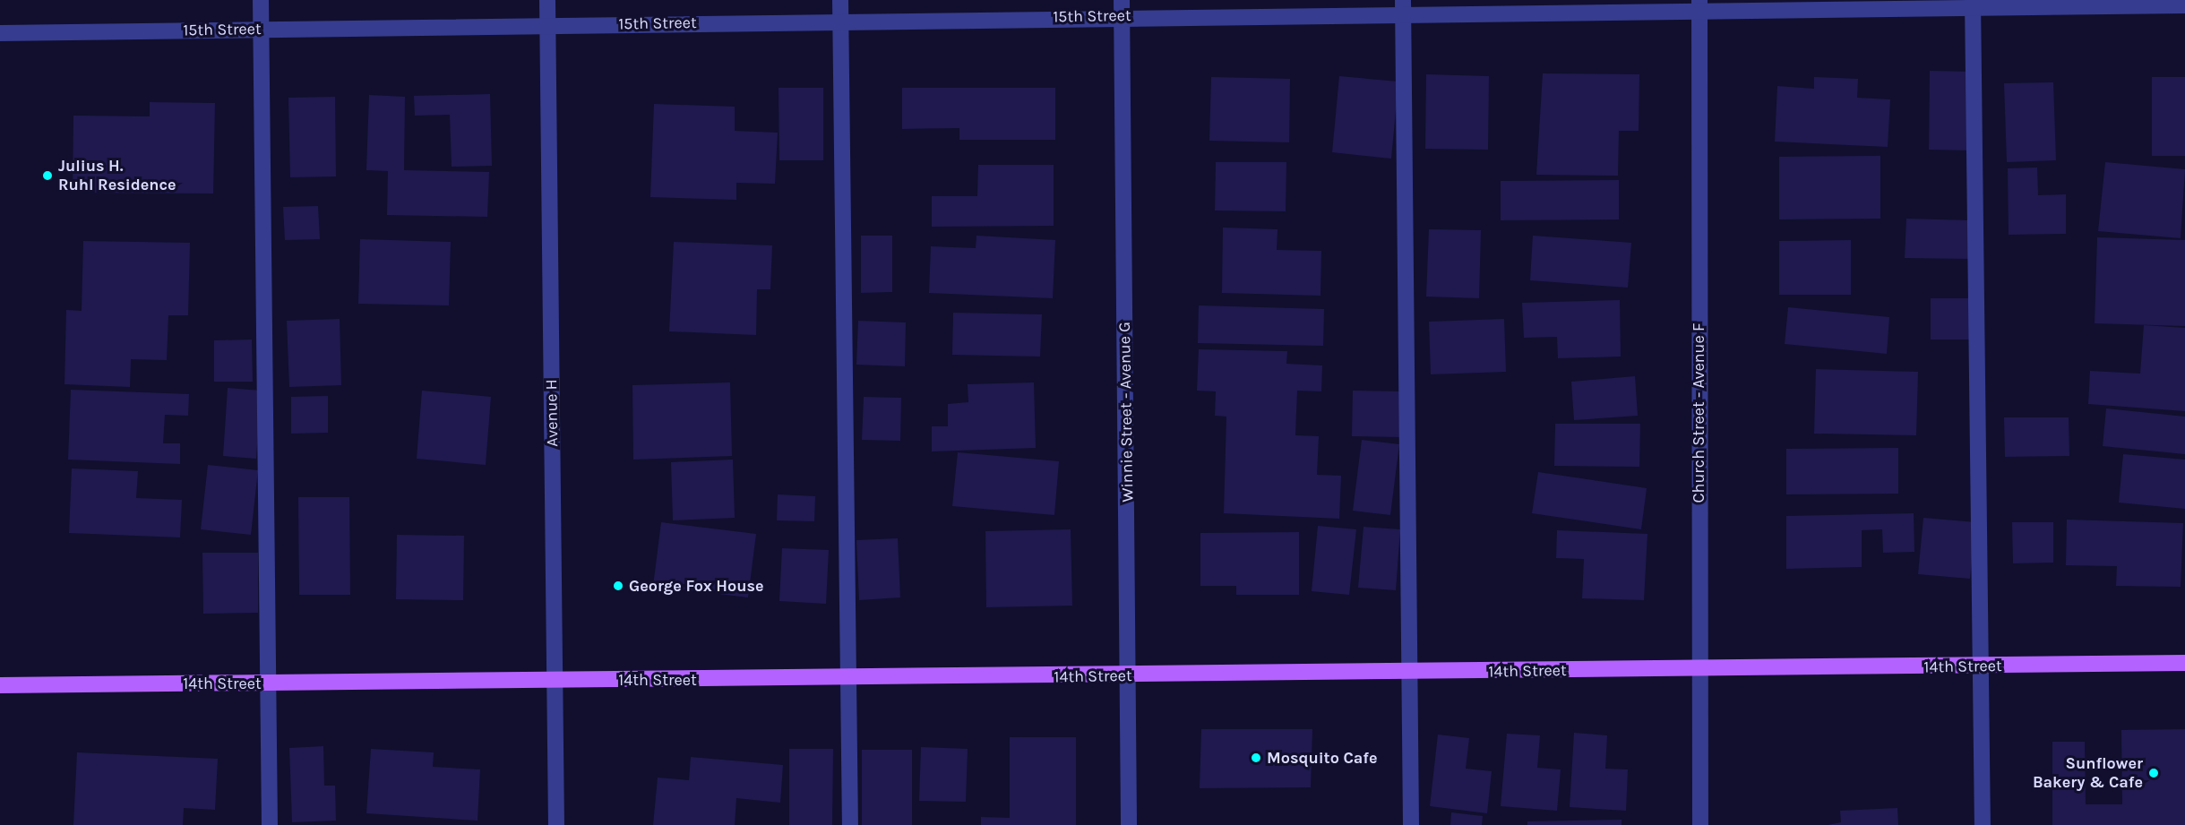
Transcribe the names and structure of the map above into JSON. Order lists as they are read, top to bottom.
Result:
{
  "streets": {
    "main road": ["14th Street"],
    "street": [
      "15th Street",
      "Winnie Street - Avenue G",
      "Avenue H",
      "Church Street - Avenue F"
    ]
  },
  "crossings": [
    ["15th Street", "Winnie Street - Avenue G"],
    ["15th Street", "Avenue H"],
    ["15th Street", "Church Street - Avenue F"],
    ["Winnie Street - Avenue G", "14th Street"],
    ["Avenue H", "14th Street"],
    ["Church Street - Avenue F", "14th Street"]
  ],
  "places": [
    "Julius H. Ruhl Residence",
    "George Fox House",
    "Mosquito Cafe",
    "Sunflower Bakery & Cafe"
  ]
}
